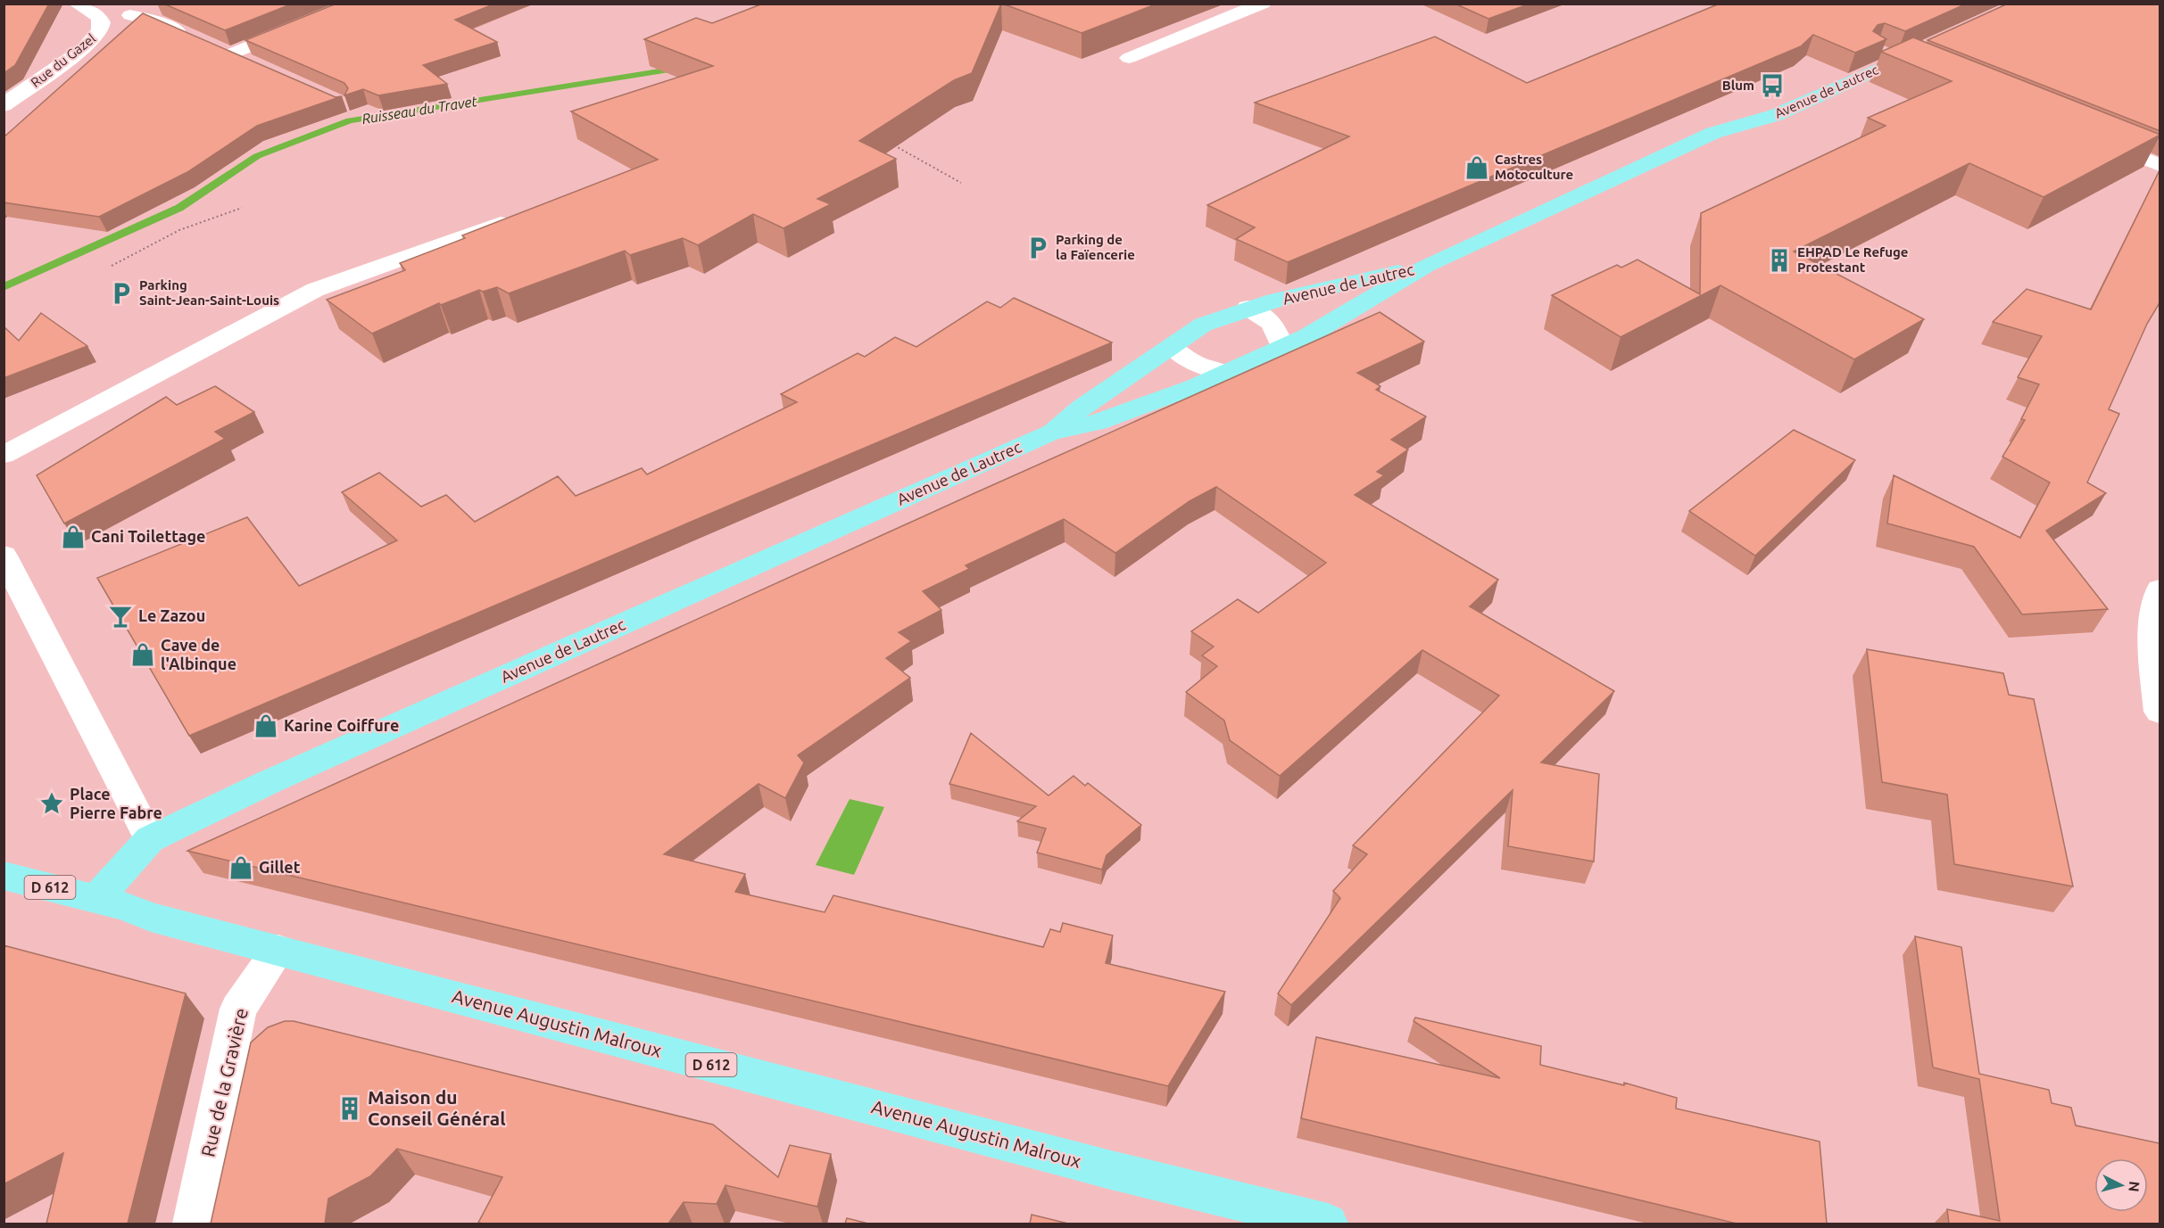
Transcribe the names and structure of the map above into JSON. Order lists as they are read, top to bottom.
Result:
{
  "streets": {
    "main road": ["Avenue de Lautrec", "D 612", "Avenue Augustin Malroux"],
    "street": ["Rue du Gazel", "Rue de la Gravière"]
  },
  "crossings": [
    ["Avenue de Lautrec", "Avenue Augustin Malroux"],
    ["Avenue Augustin Malroux", "Rue de la Gravière"]
  ],
  "water": ["Ruisseau du Travet"],
  "places": {
    "bus stop": ["Blum"],
    "shop": [
      "Castres Motoculture",
      "Cani Toilettage",
      "Cave de l'Albinque",
      "Karine Coiffure",
      "Gillet"
    ],
    "parking": ["Parking de la Faïencerie", "Parking Saint-Jean-Saint-Louis"],
    "building": ["EHPAD Le Refuge Protestant", "Maison du Conseil Général"],
    "bar": ["Le Zazou"],
    "place": ["Place Pierre Fabre"]
  },
  "north": "right"
}
